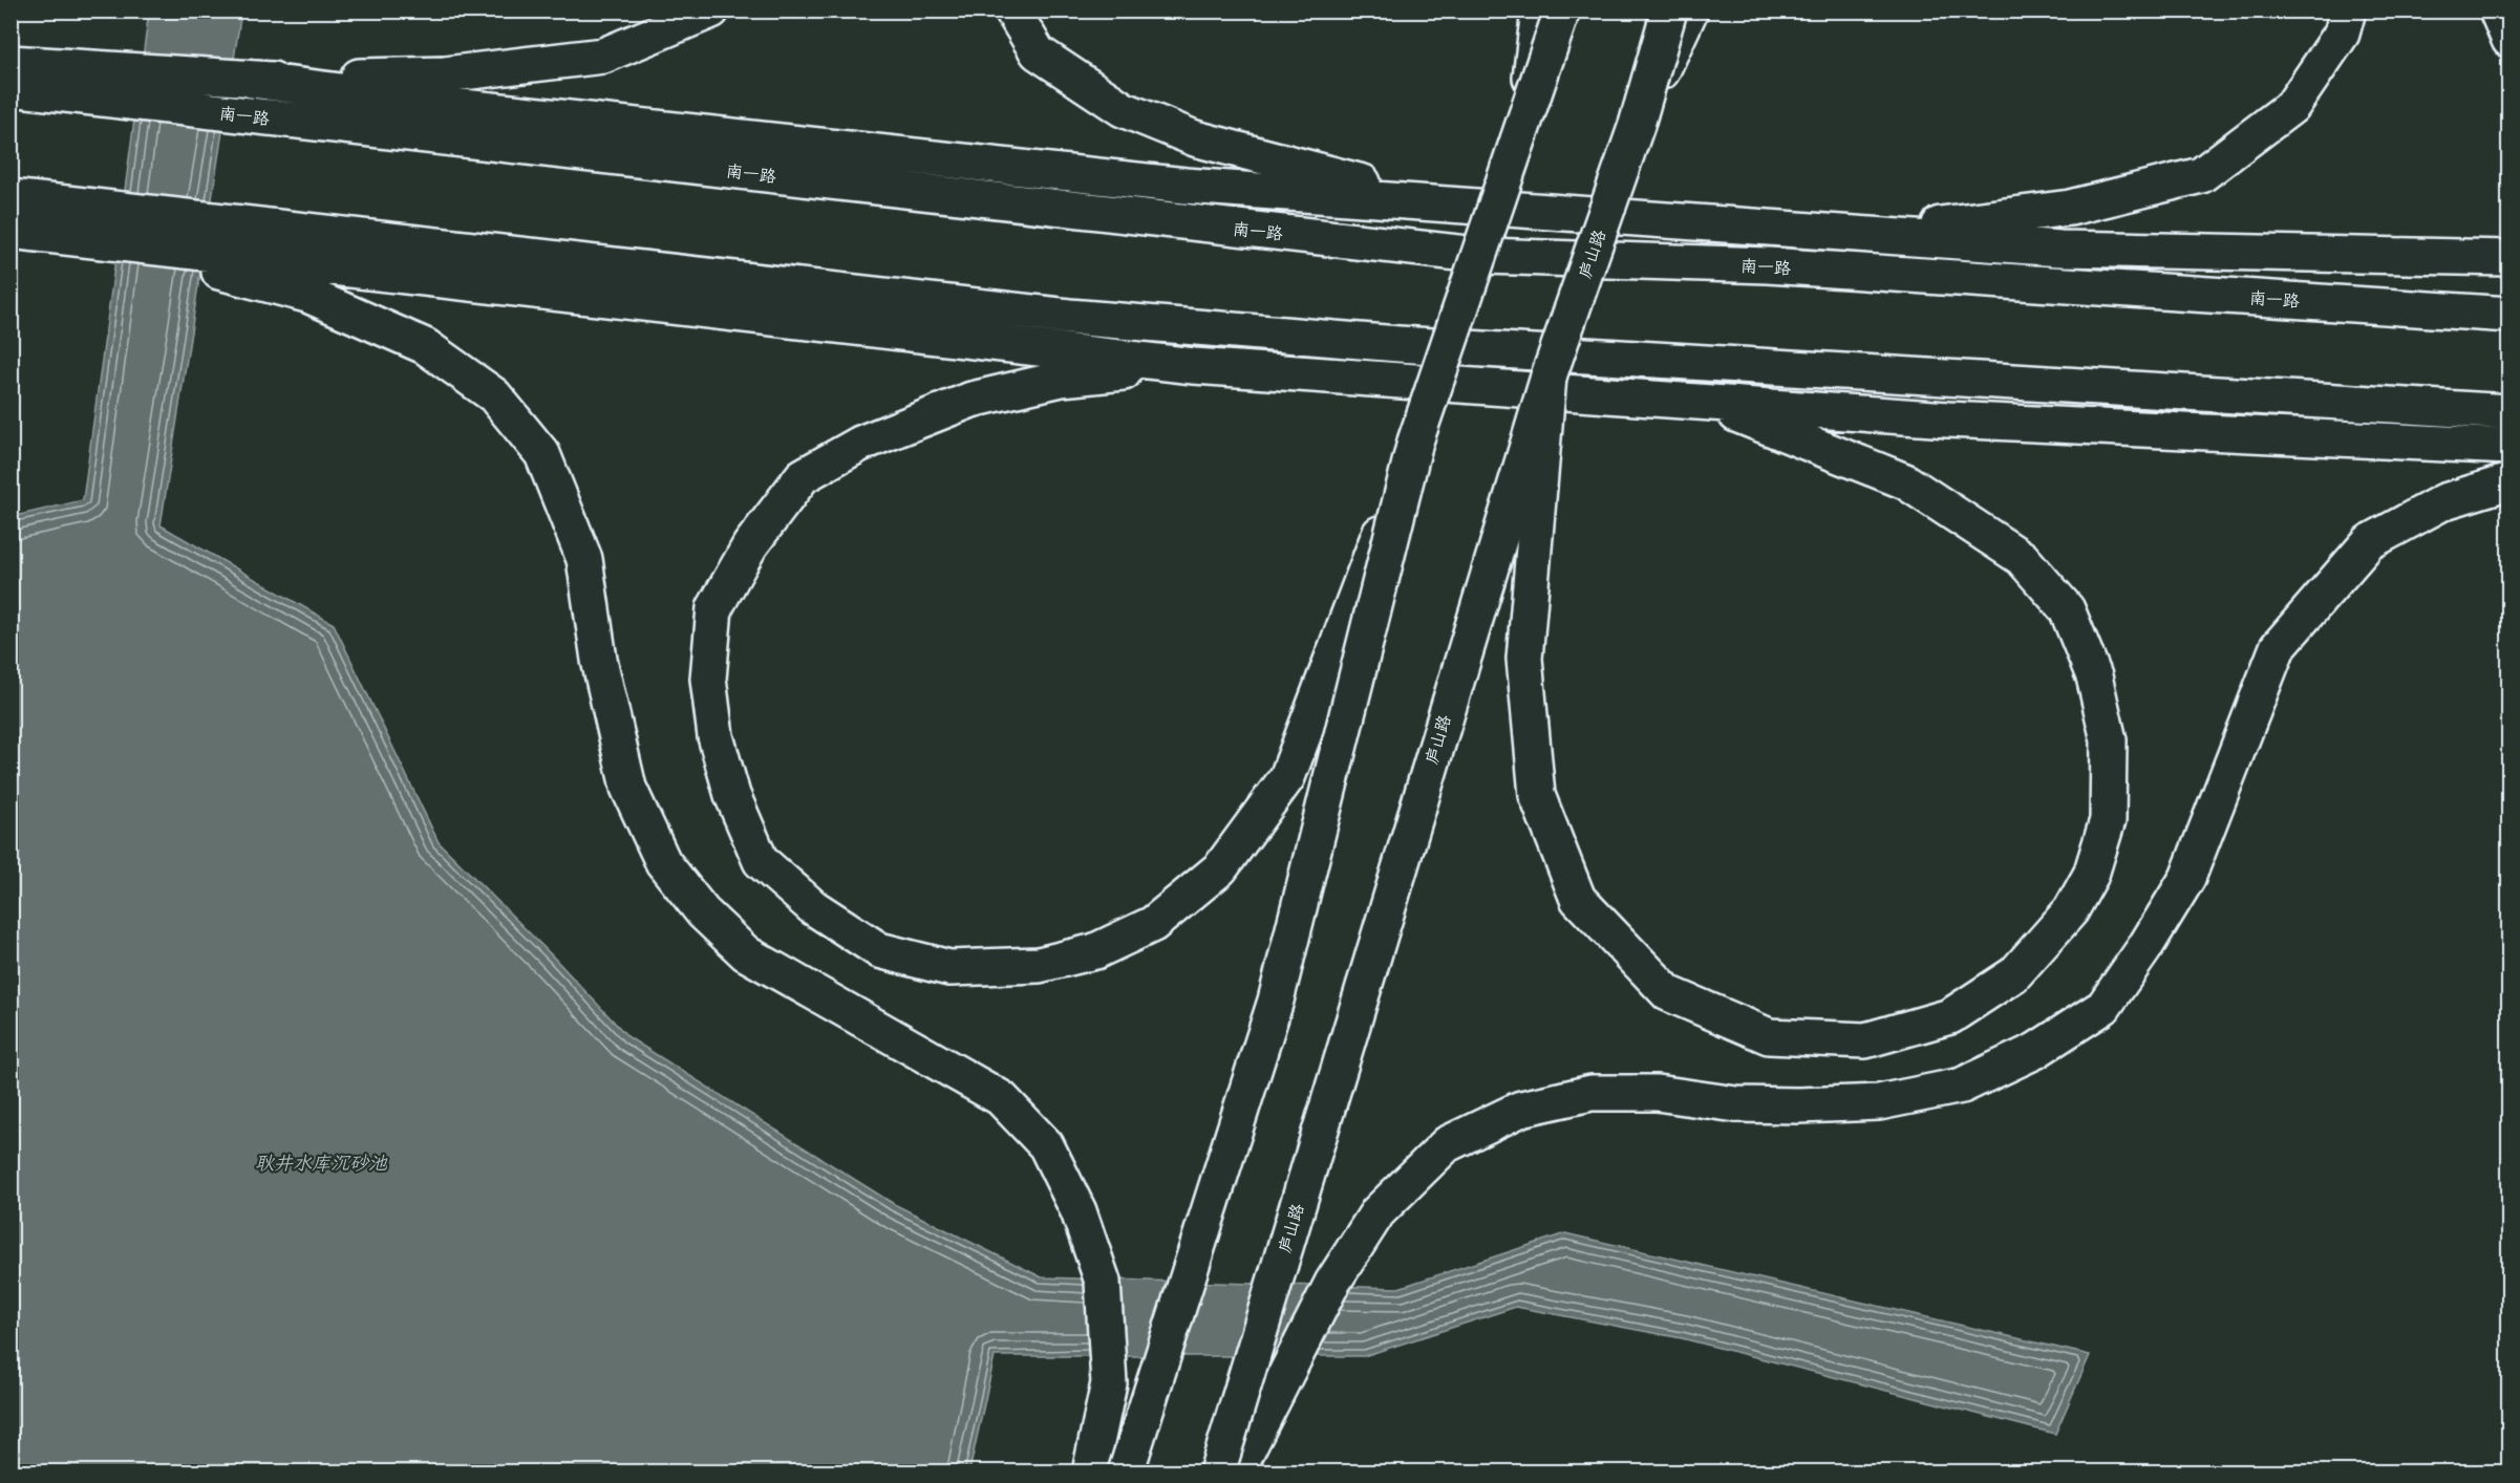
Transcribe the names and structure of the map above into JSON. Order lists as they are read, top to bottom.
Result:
{
  "streets": {
    "main road": ["南一路", "庐山路"]
  },
  "water": ["耿井水库沉砂池"]
}
